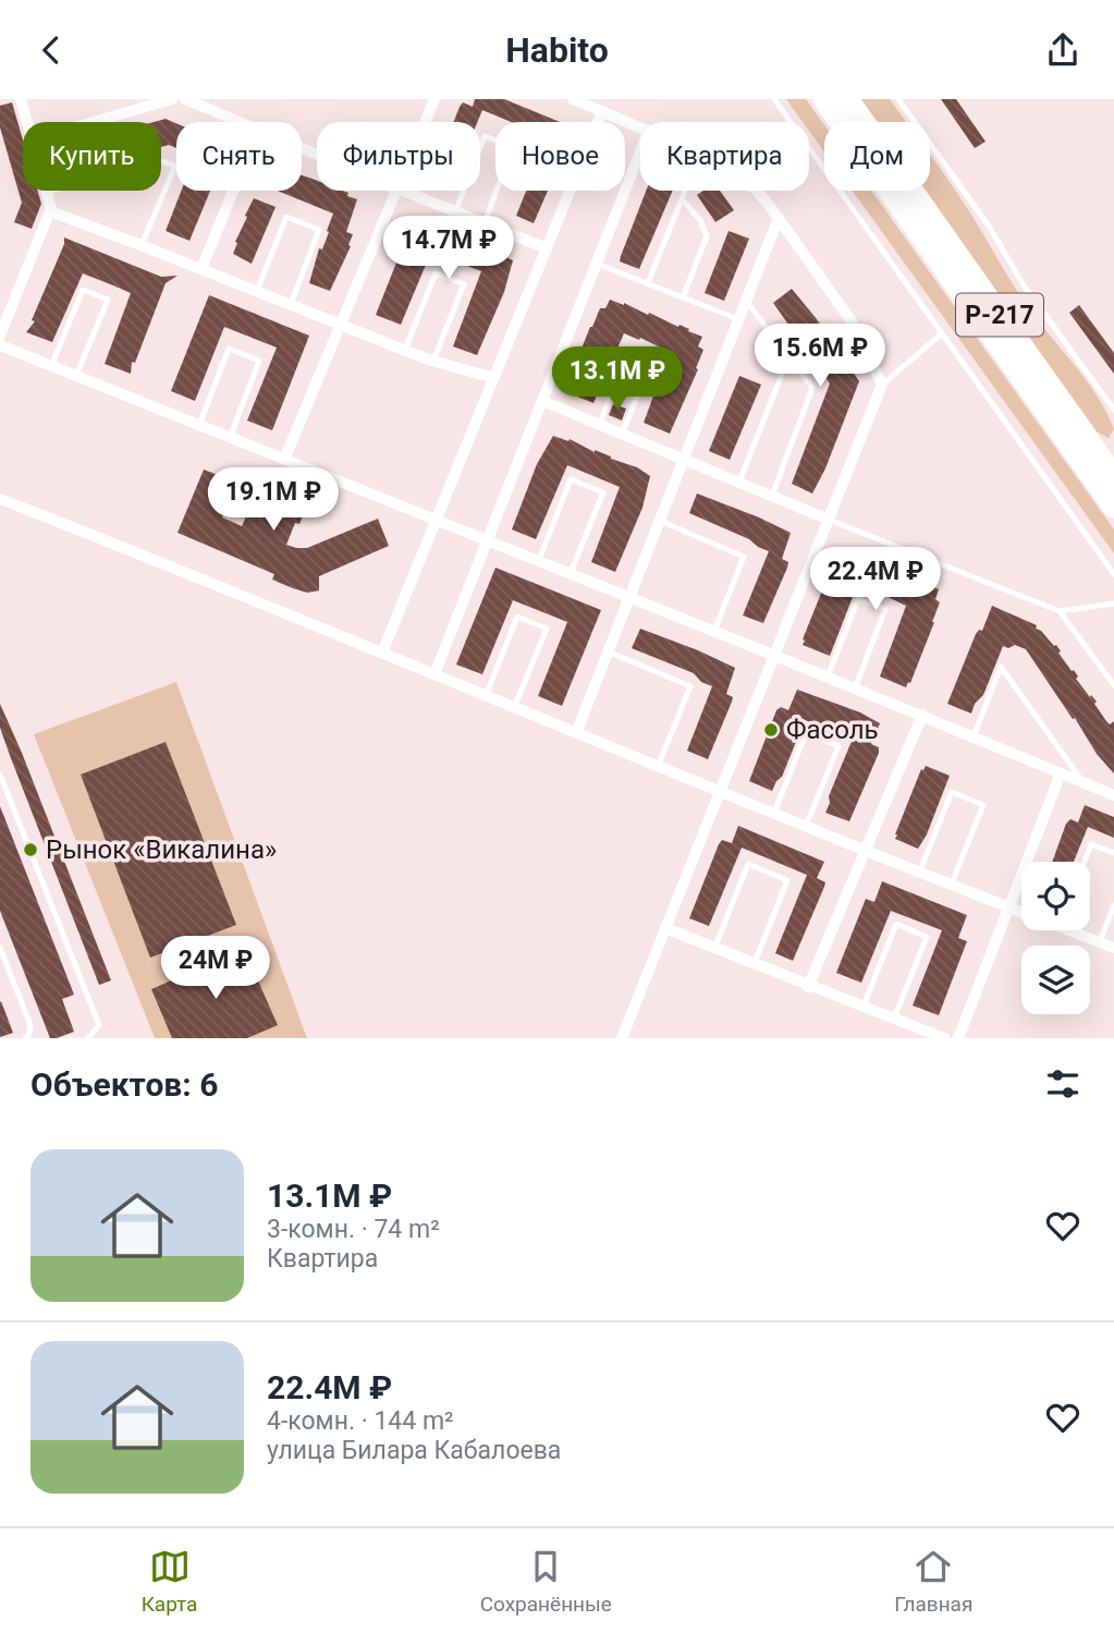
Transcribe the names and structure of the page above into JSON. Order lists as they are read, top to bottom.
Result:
{
  "streets": {
    "highway": ["Р-217"]
  },
  "places": ["Фасоль", "Рынок «Викалина»"],
  "page": {
    "header": "Habito",
    "chip": [
      "Купить",
      "Снять",
      "Фильтры",
      "Новое",
      "Квартира",
      "Дом"
    ],
    "price": [
      "14.7M ₽",
      "15.6M ₽",
      "13.1M ₽",
      "19.1M ₽",
      "22.4M ₽",
      "24M ₽"
    ],
    "heading": "Объектов: 6",
    "list": [
      {
        "name": "13.1M ₽",
        "note": "3-комн. · 74 m² · Квартира"
      },
      {
        "name": "22.4M ₽",
        "note": "4-комн. · 144 m² · улица Билара Кабалоева"
      }
    ],
    "tabs": ["Карта", "Сохранённые", "Главная"]
  }
}
